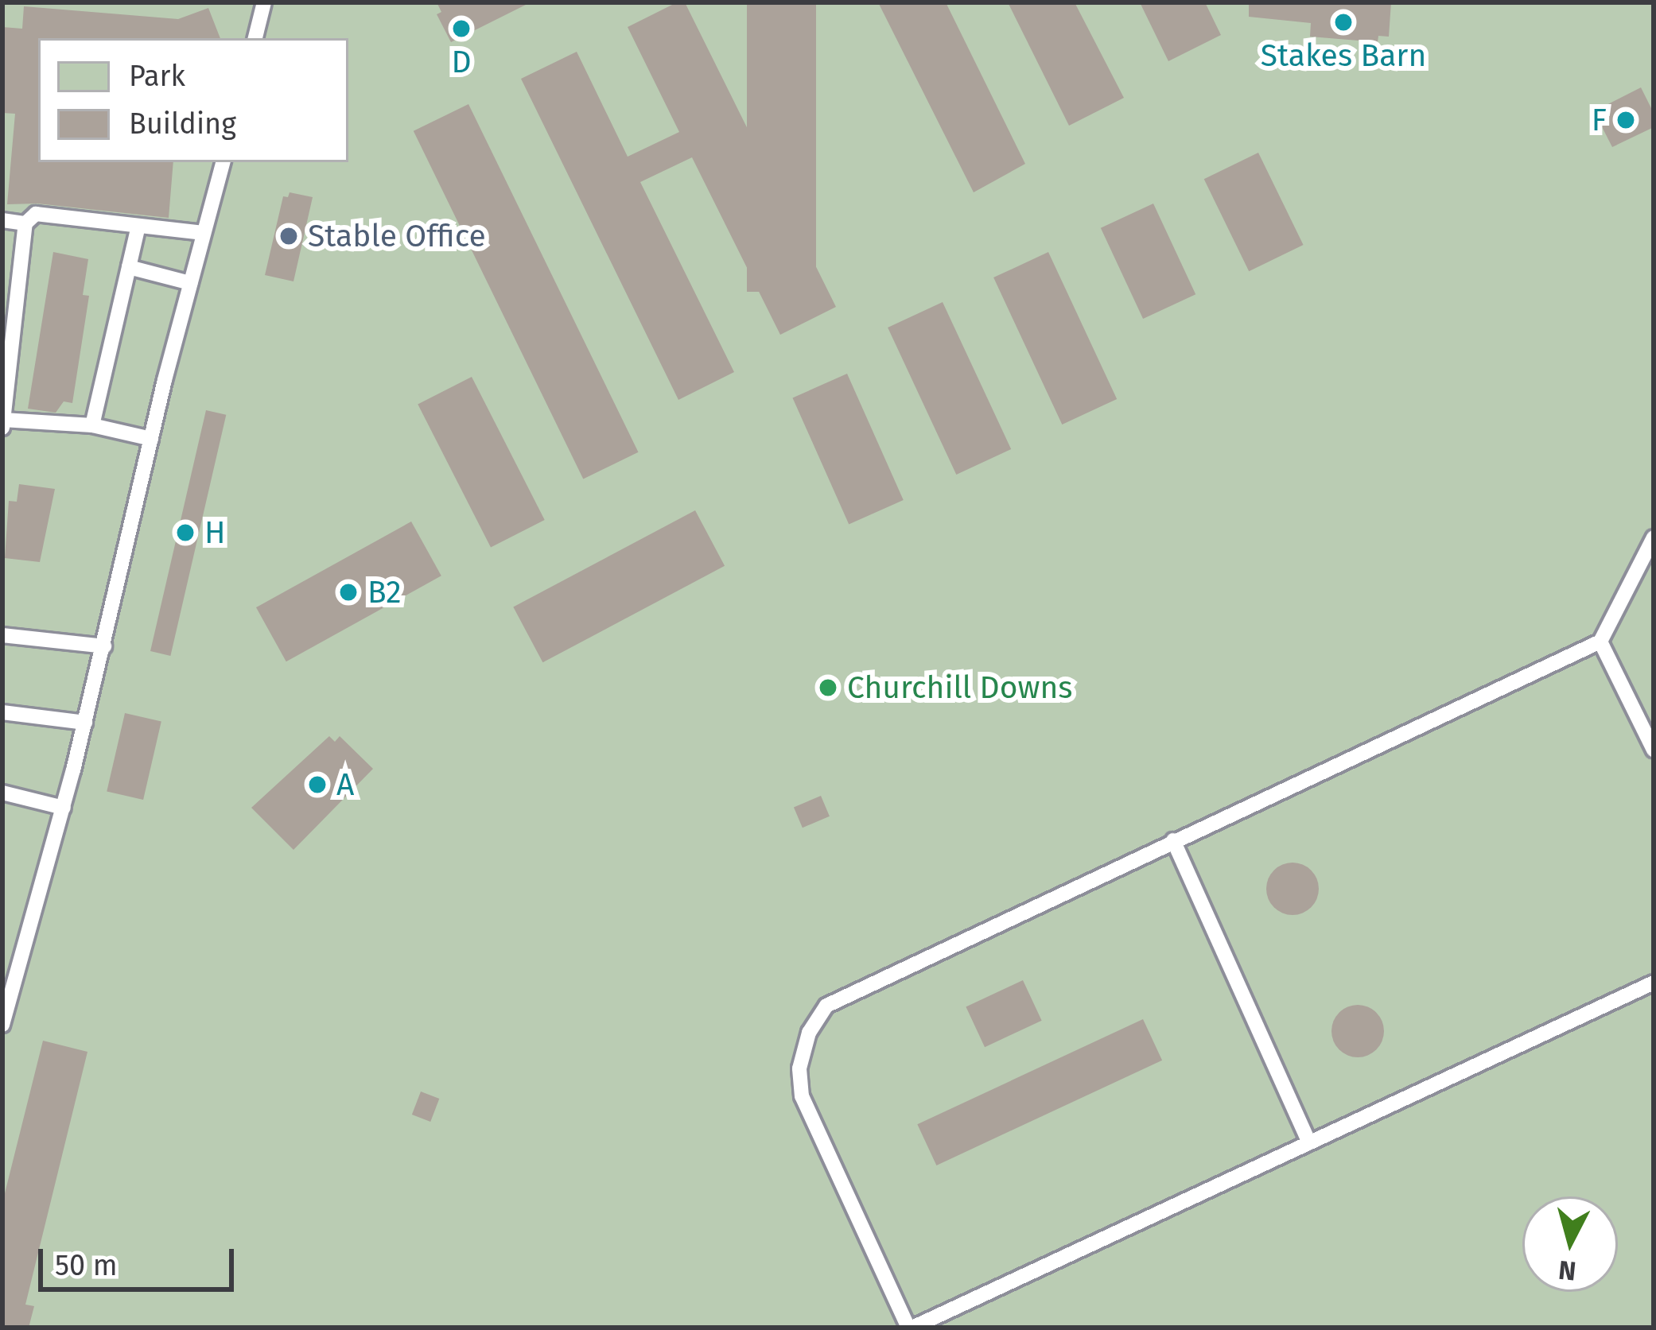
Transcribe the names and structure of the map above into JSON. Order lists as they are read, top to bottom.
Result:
{
  "places": [
    "Stakes Barn",
    "D",
    "F",
    "Stable Office",
    "H",
    "B2",
    "Churchill Downs",
    "A"
  ],
  "legend": ["Park", "Building"],
  "scale_bar": "50 m",
  "north": "bottom"
}
